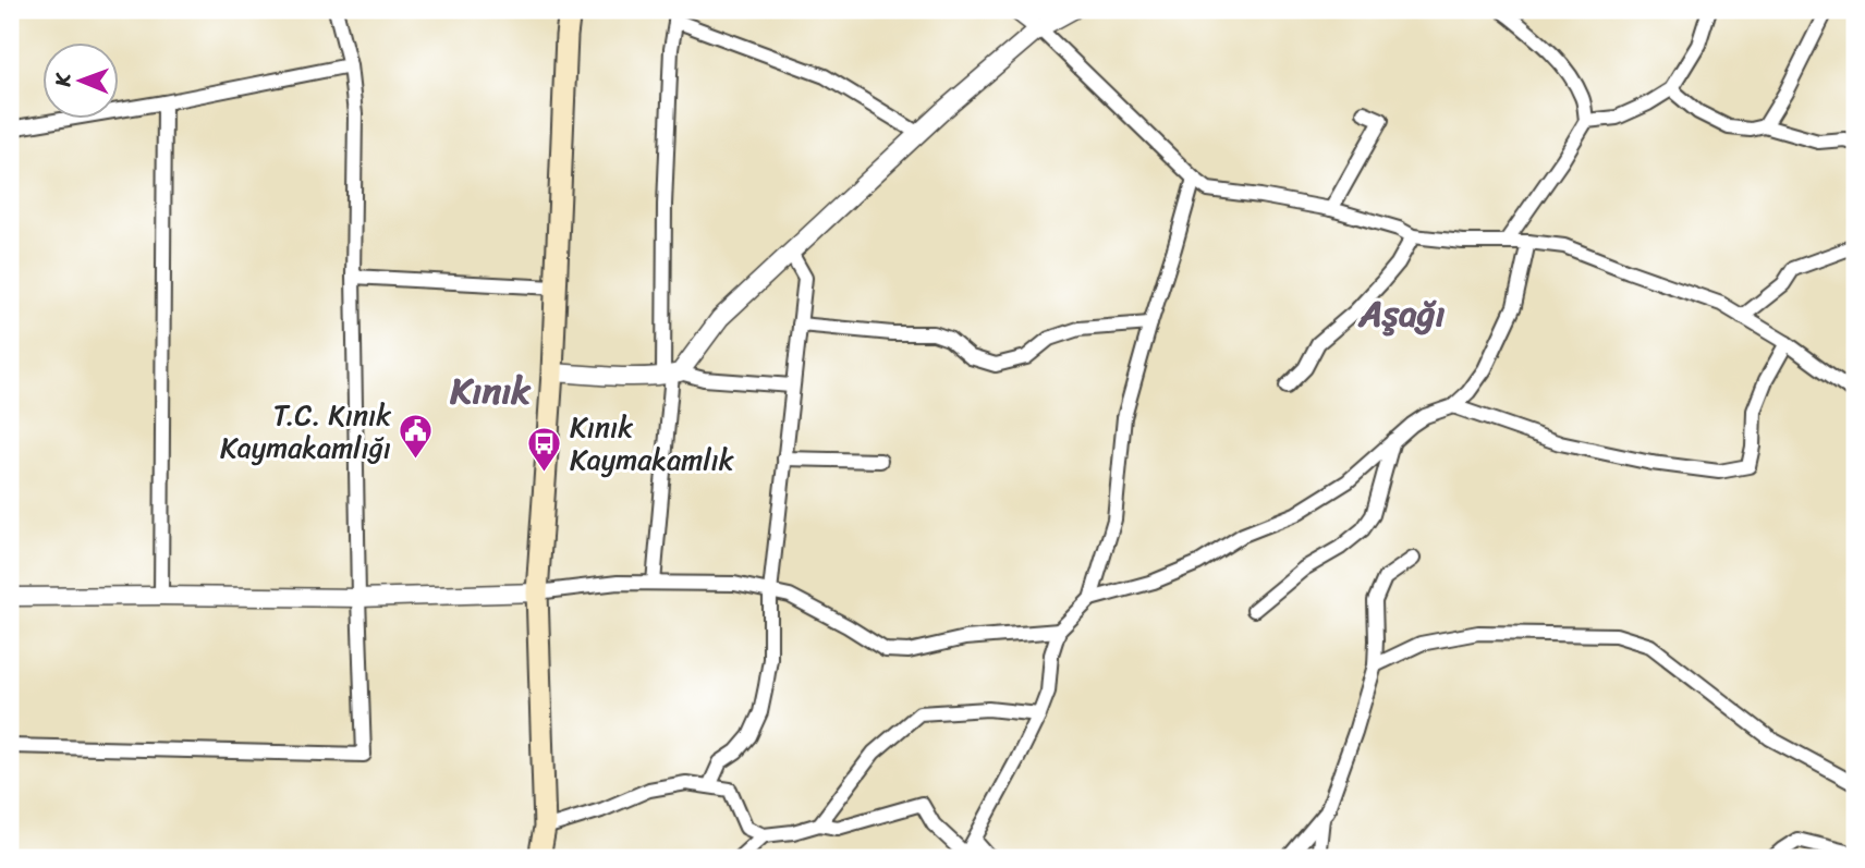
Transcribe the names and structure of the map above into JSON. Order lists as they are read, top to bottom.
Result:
{
  "districts": ["Aşağı", "Kınık"],
  "places": {
    "public building": ["T.C. Kınık Kaymakamlığı"],
    "bus stop": ["Kınık Kaymakamlık"]
  },
  "north": "left"
}
